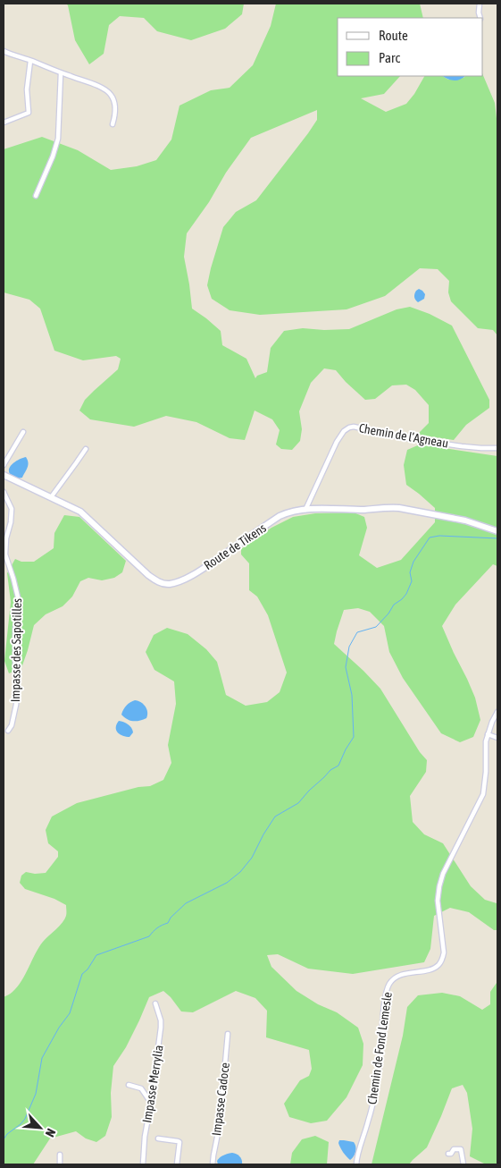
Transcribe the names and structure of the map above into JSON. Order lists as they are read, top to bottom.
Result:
{
  "streets": {
    "street": [
      "Chemin de l’Agneau",
      "Route de Tikens",
      "Impasse des Sapotilles",
      "Chemin de Fond Lemesle",
      "Impasse Merrylia",
      "Impasse Cadoce"
    ]
  },
  "crossings": [
    ["Chemin de l’Agneau", "Route de Tikens"]
  ],
  "legend": ["Route", "Parc"],
  "north": "bottom right"
}
